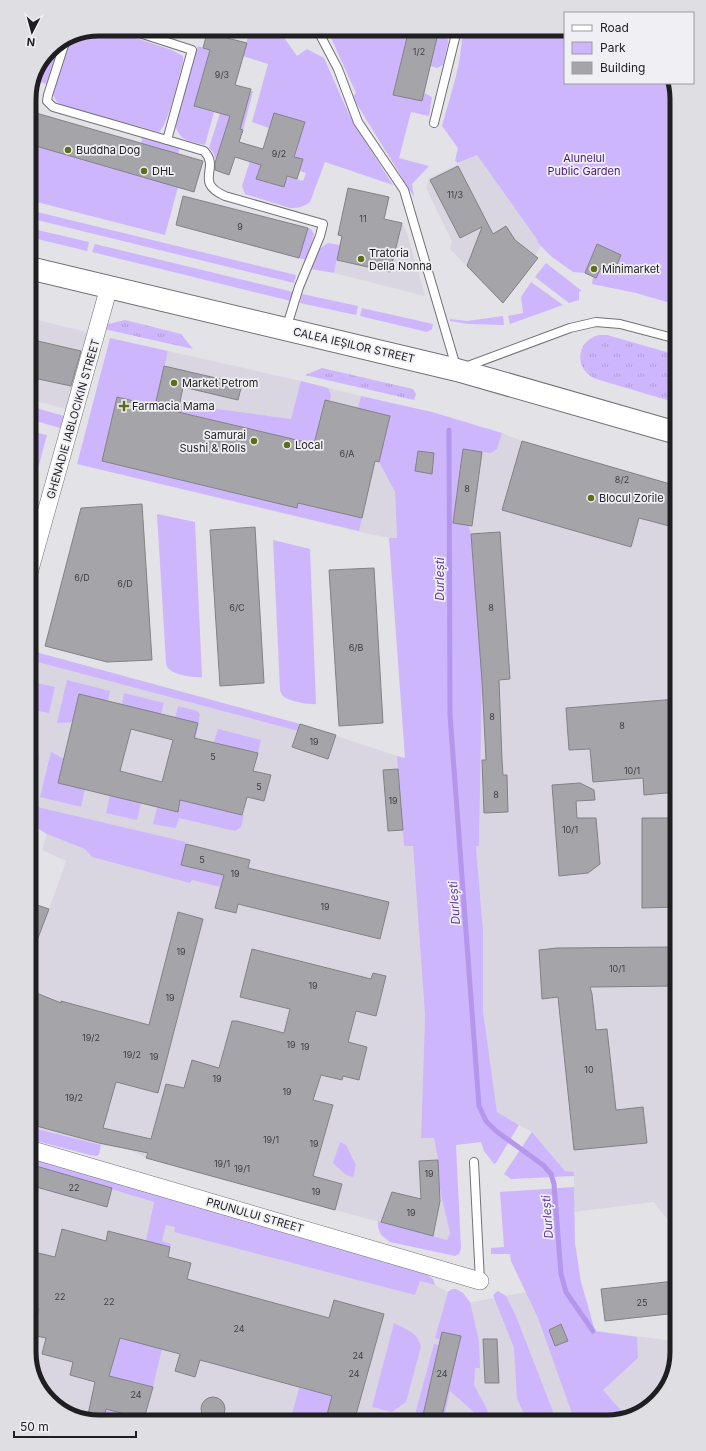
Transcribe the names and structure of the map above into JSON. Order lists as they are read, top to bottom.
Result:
{
  "streets": {
    "main road": ["CALEA IEȘILOR STREET"],
    "street": ["GHENADIE IABLOCIKIN STREET", "PRUNULUI STREET"]
  },
  "crossings": [
    ["CALEA IEȘILOR STREET", "GHENADIE IABLOCIKIN STREET"]
  ],
  "water": ["Durlești"],
  "parks": ["Alunelul Public Garden"],
  "places": {
    "other": [
      "Buddha Dog",
      "DHL",
      "Tratoria Della Nonna",
      "Minimarket",
      "Market Petrom",
      "Samurai Sushi & Rolls",
      "Local",
      "Blocul Zorile"
    ],
    "health": ["Farmacia Mama"]
  },
  "house_numbers": [
    "1/2",
    "9/3",
    "9/2",
    "11/3",
    "11",
    "9",
    "6/A",
    "8/2",
    "8",
    "6/D",
    "6/D",
    "6/C",
    "8",
    "6/B",
    "8",
    "8",
    "19",
    "5",
    "10/1",
    "5",
    "8",
    "19",
    "10/1",
    "5",
    "19",
    "19",
    "19",
    "10/1",
    "19",
    "19",
    "19/2",
    "19",
    "19",
    "19/2",
    "19",
    "10",
    "19",
    "19",
    "19/2",
    "19/1",
    "19",
    "19/1",
    "19/1",
    "19",
    "22",
    "19",
    "19",
    "22",
    "22",
    "25",
    "24",
    "24",
    "24",
    "24",
    "24"
  ],
  "legend": ["Road", "Park", "Building"],
  "scale_bar": "50 m",
  "north": "bottom"
}
